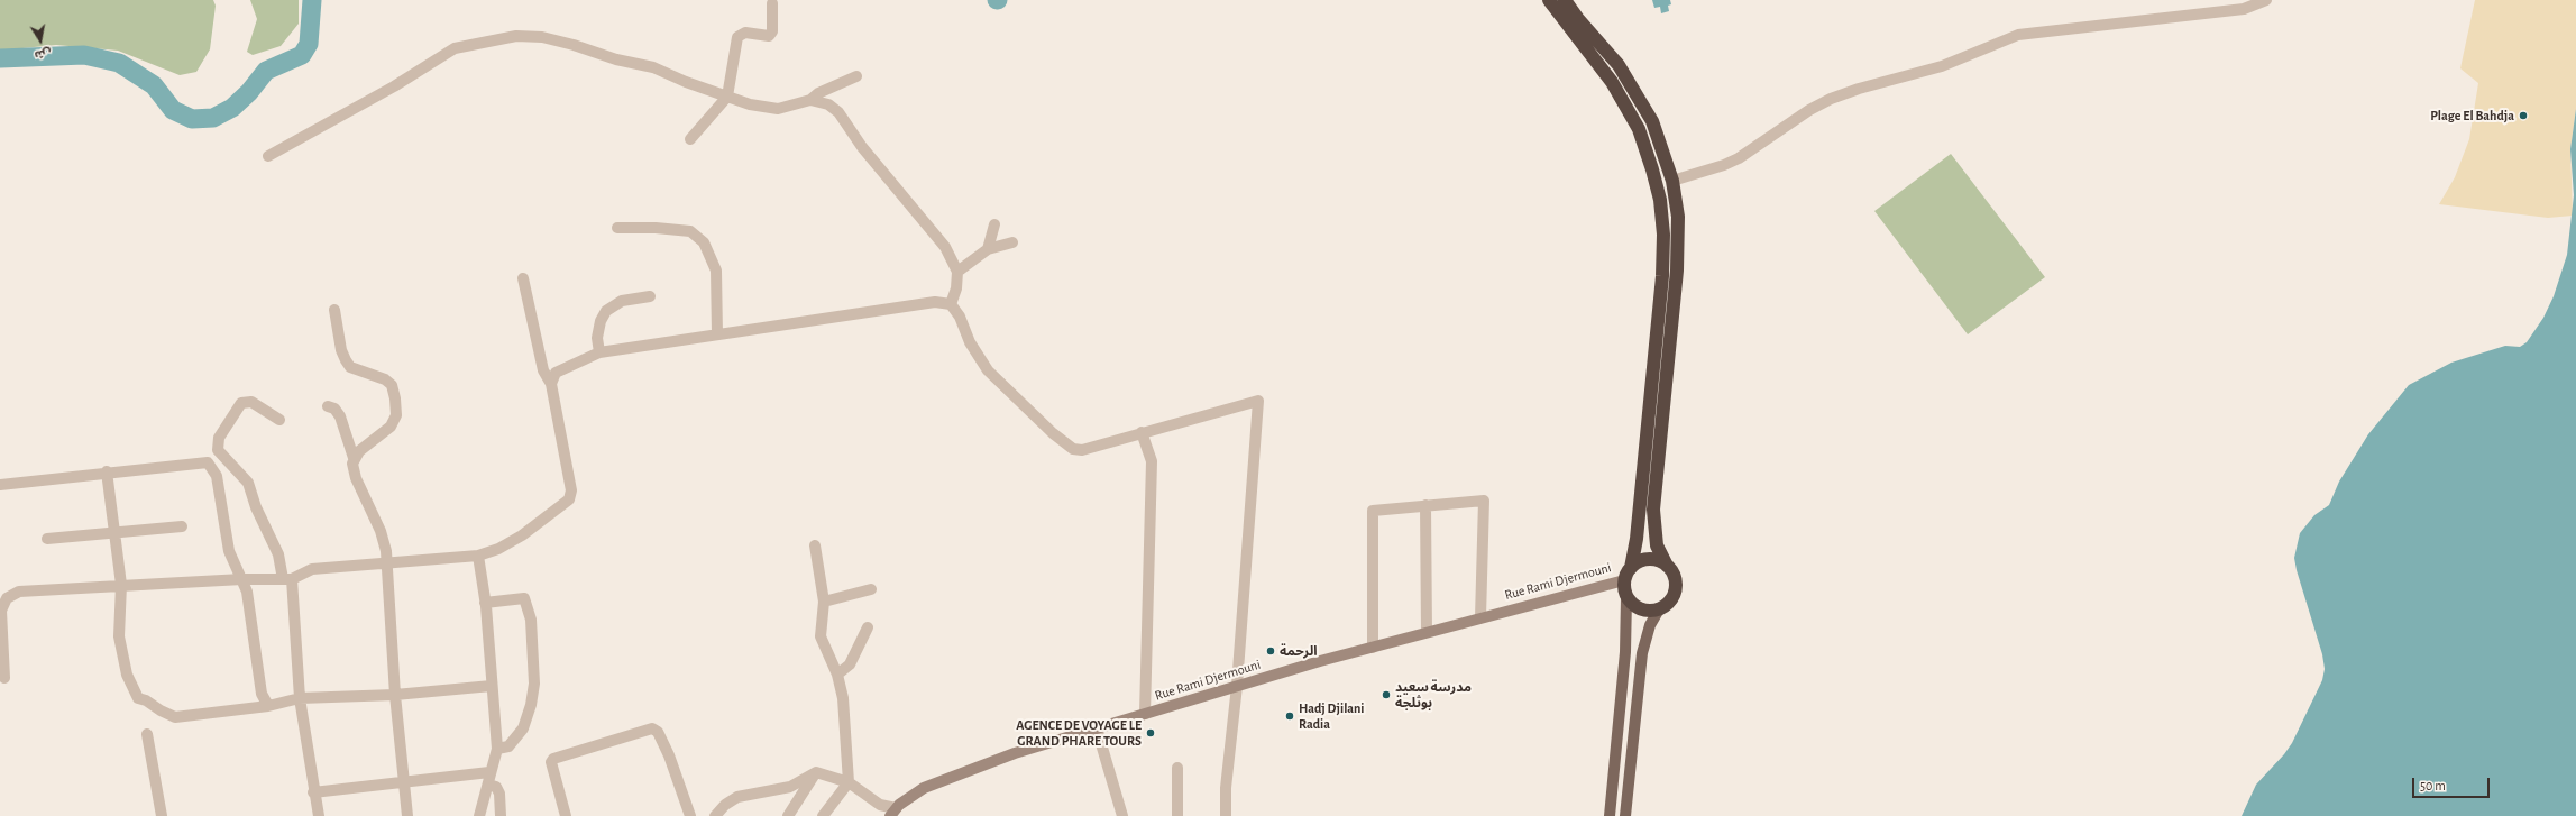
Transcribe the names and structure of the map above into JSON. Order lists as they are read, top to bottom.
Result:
{
  "streets": {
    "main road": ["Rue Rami Djermouni"]
  },
  "places": [
    "Plage El Bahdja",
    "الرحمة",
    "مدرسة سعيد بوثلجة",
    "Hadj Djilani Radia",
    "AGENCE DE VOYAGE LE GRAND PHARE TOURS"
  ],
  "scale_bar": "50 m",
  "north": "bottom"
}
